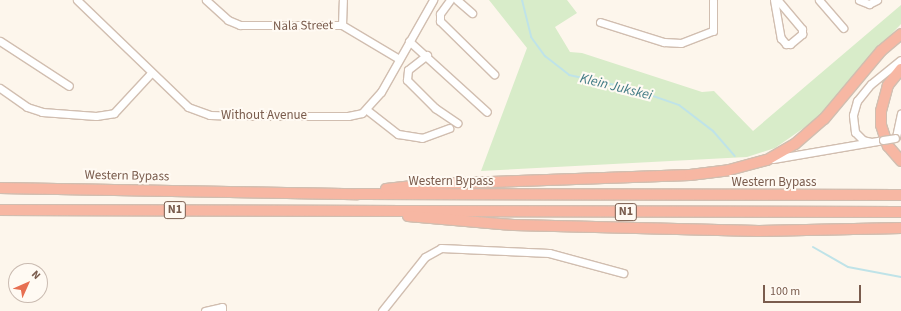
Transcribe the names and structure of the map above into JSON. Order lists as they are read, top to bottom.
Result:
{
  "streets": {
    "highway": ["Western Bypass", "N1"],
    "street": ["Nala Street", "Without Avenue"]
  },
  "water": ["Klein Jukskei"],
  "scale_bar": "100 m",
  "north": "top right"
}
